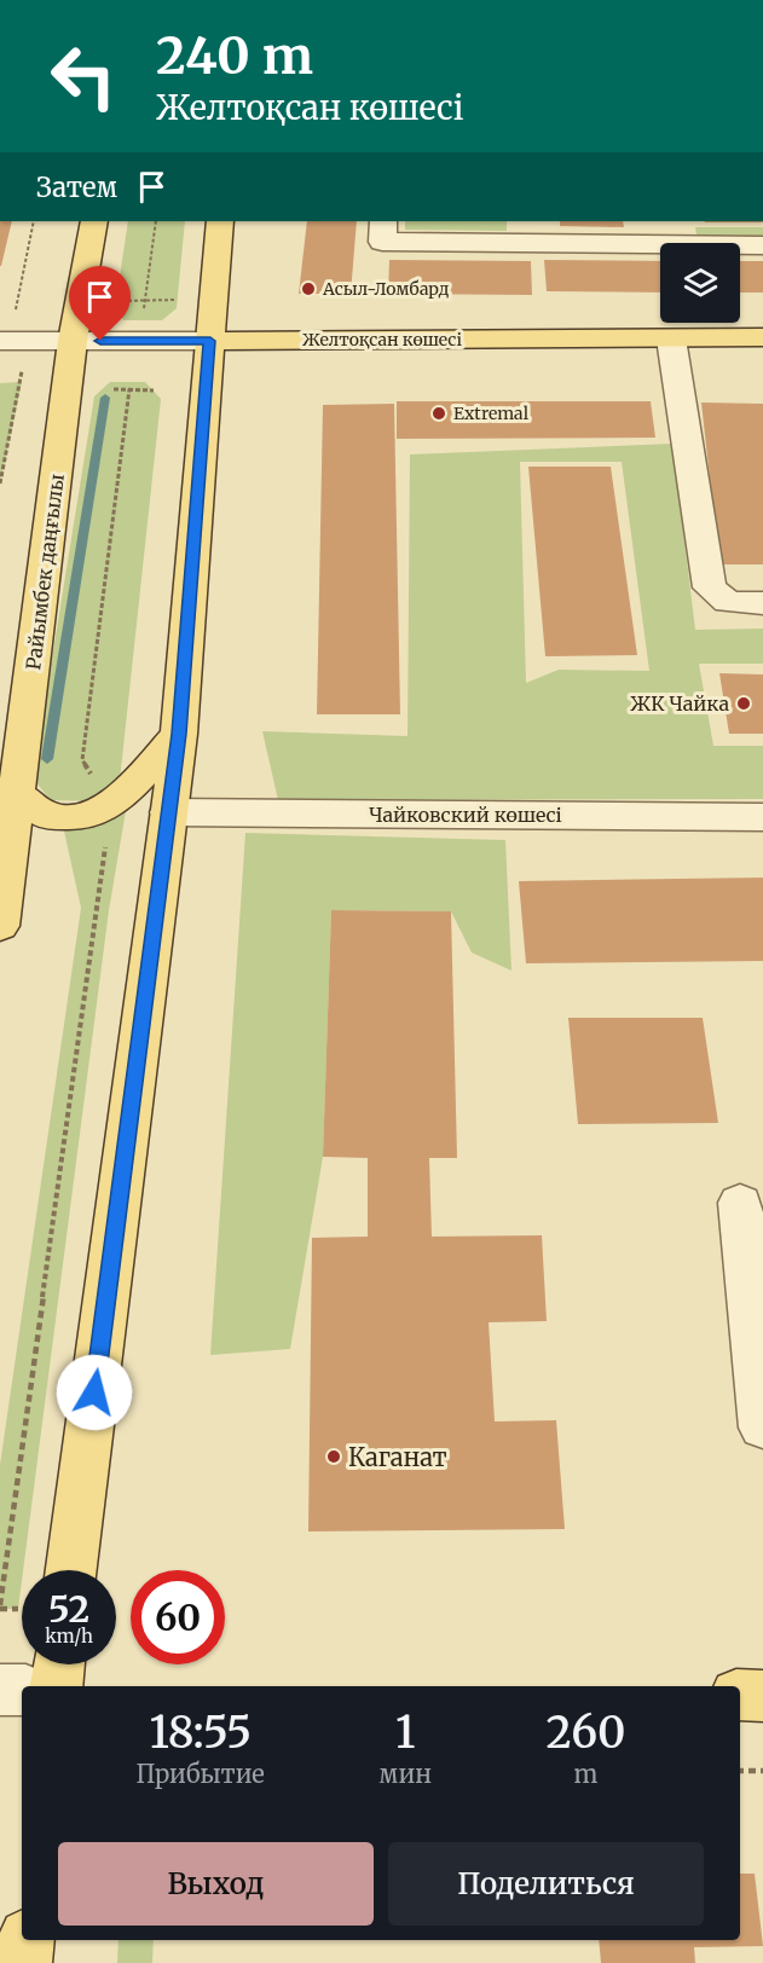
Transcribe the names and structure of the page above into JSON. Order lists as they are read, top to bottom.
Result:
{
  "streets": {
    "main road": ["Желтоқсан көшесі", "Райымбек даңғылы"],
    "street": ["Чайковский көшесі"]
  },
  "crossings": [
    ["Желтоқсан көшесі", "Райымбек даңғылы"]
  ],
  "places": [
    "Асыл-Ломбард",
    "Extremal",
    "ЖК Чайка",
    "Каганат"
  ],
  "page": {
    "turn": ["240 m", "Желтоқсан көшесі"],
    "then": "Затем",
    "speed": "52 km/h",
    "limit": "60",
    "eta": [
      "18:55",
      "Прибытие",
      "1",
      "мин",
      "260",
      "m"
    ],
    "buttons": ["Выход", "Поделиться"]
  }
}
